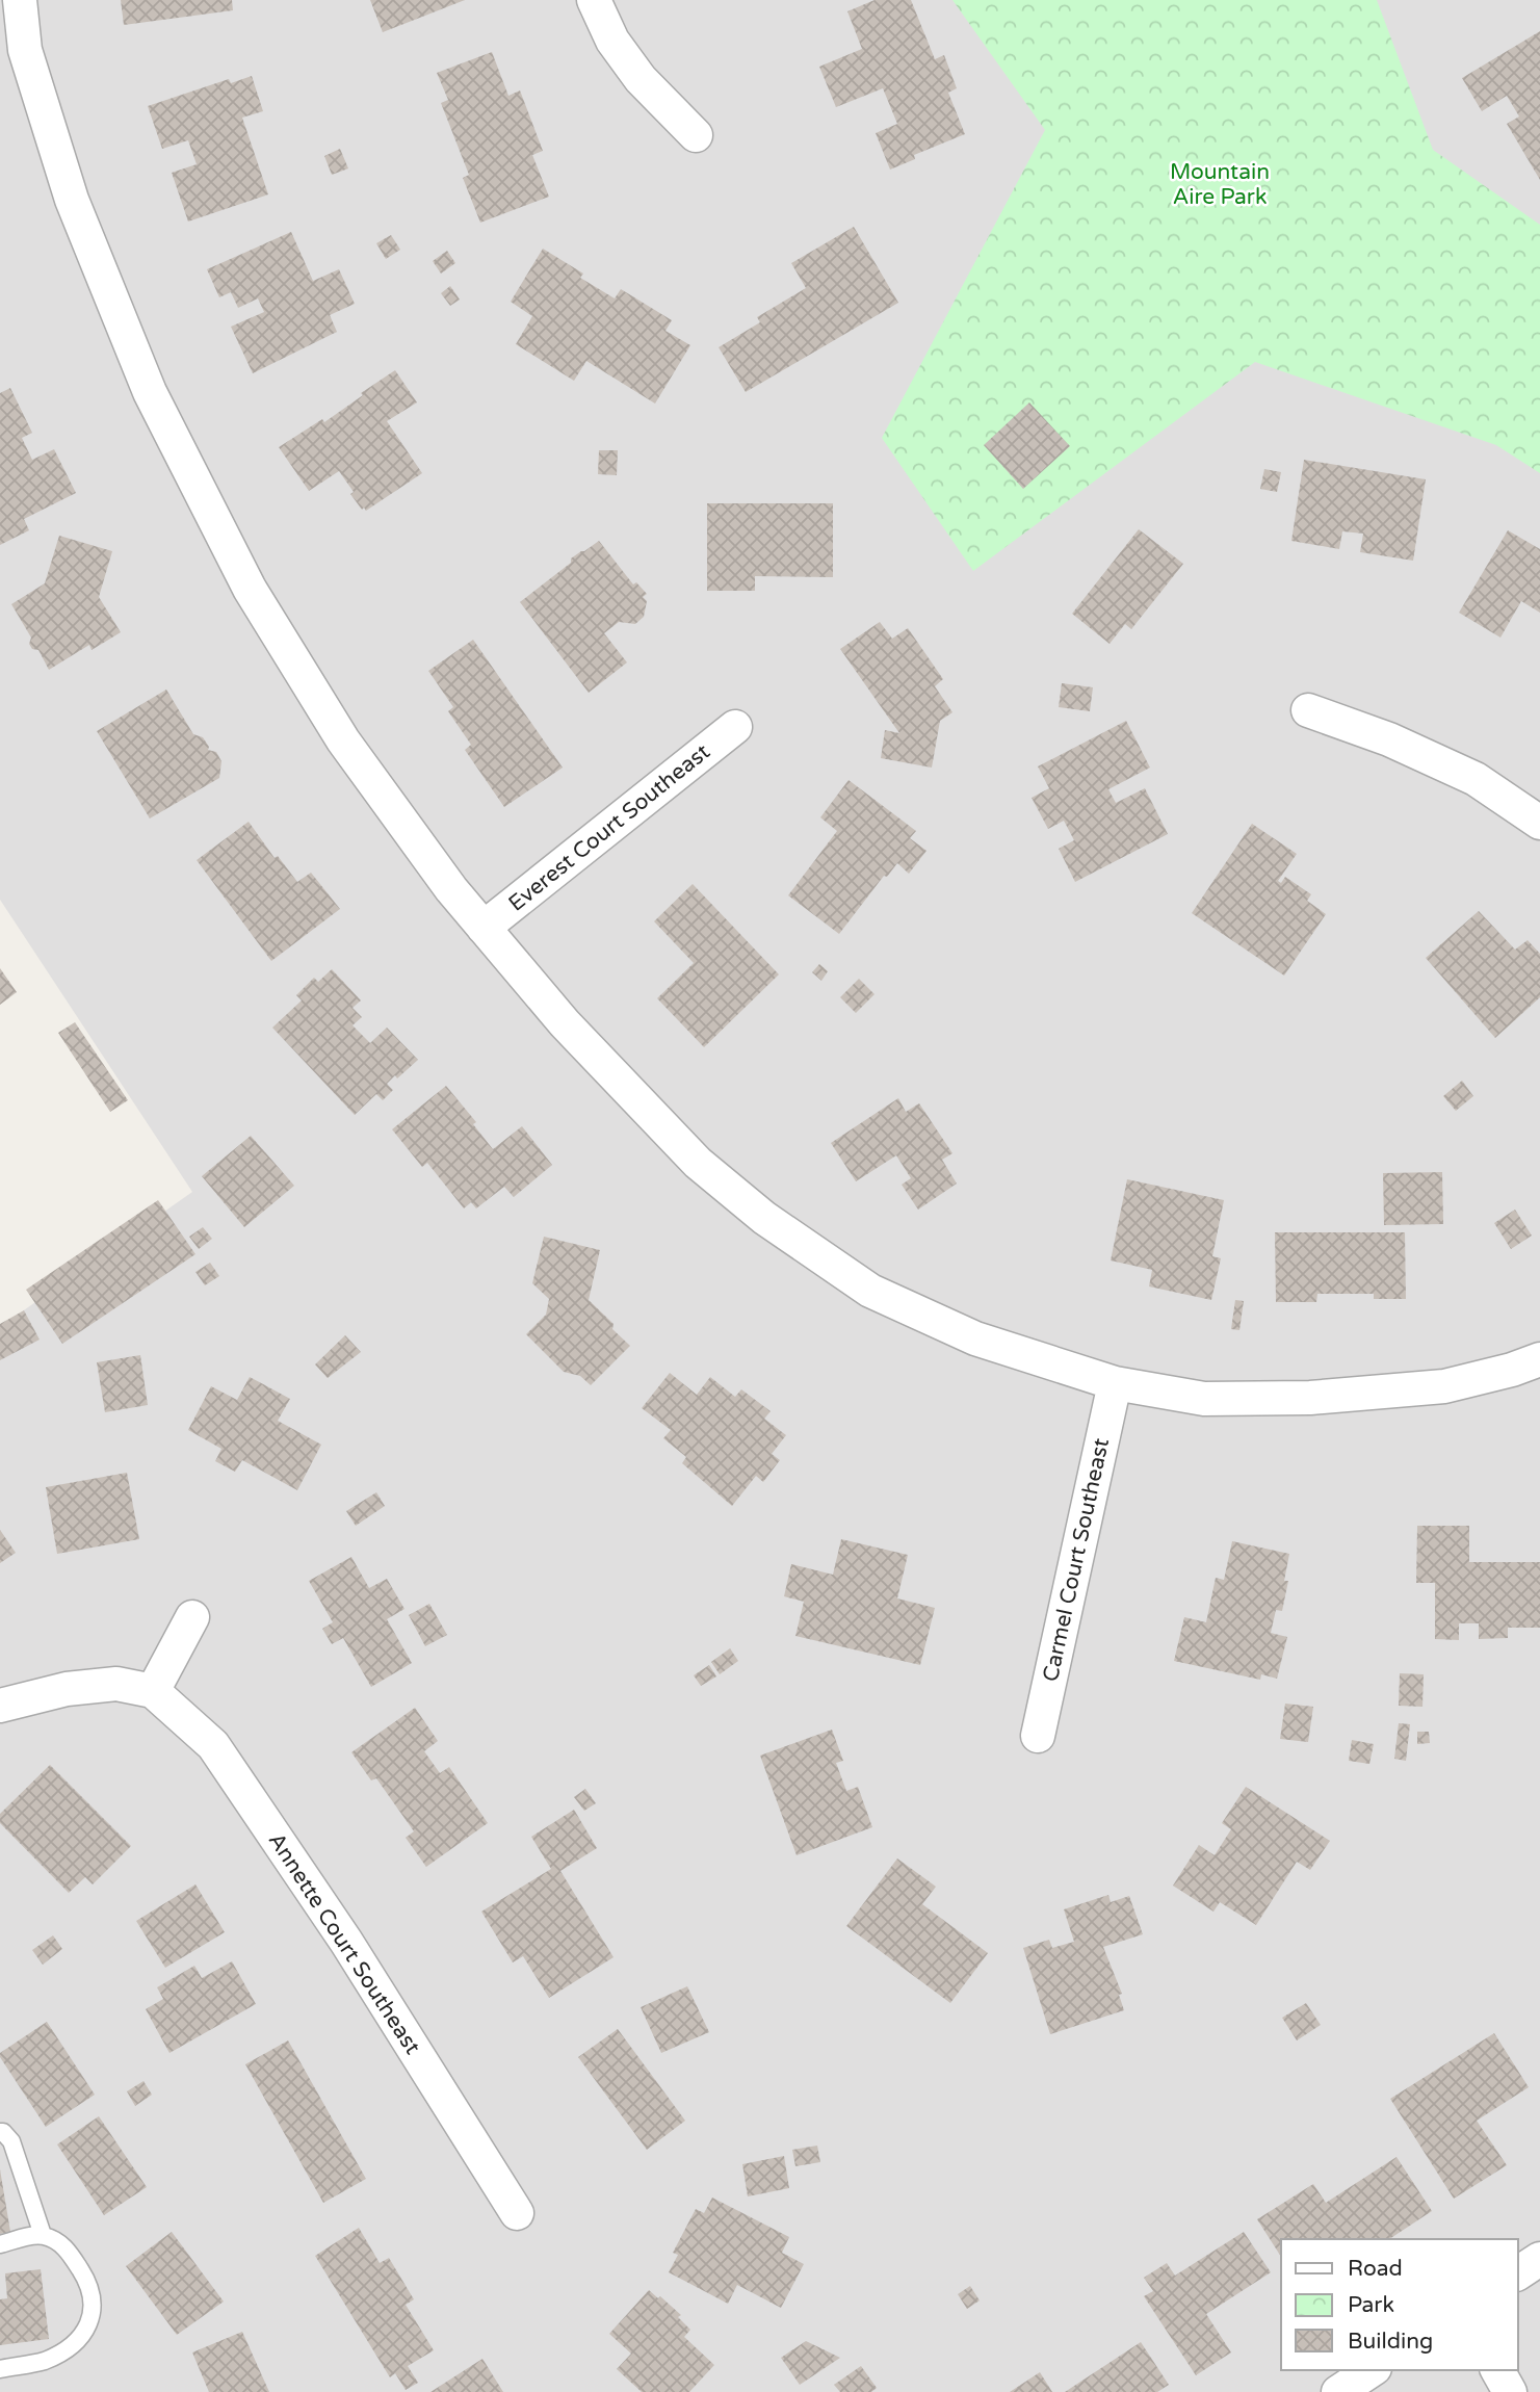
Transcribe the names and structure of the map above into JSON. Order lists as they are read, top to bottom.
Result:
{
  "streets": {
    "street": ["Everest Court Southeast", "Carmel Court Southeast", "Annette Court Southeast"]
  },
  "parks": ["Mountain Aire Park"],
  "legend": ["Road", "Park", "Building"]
}
